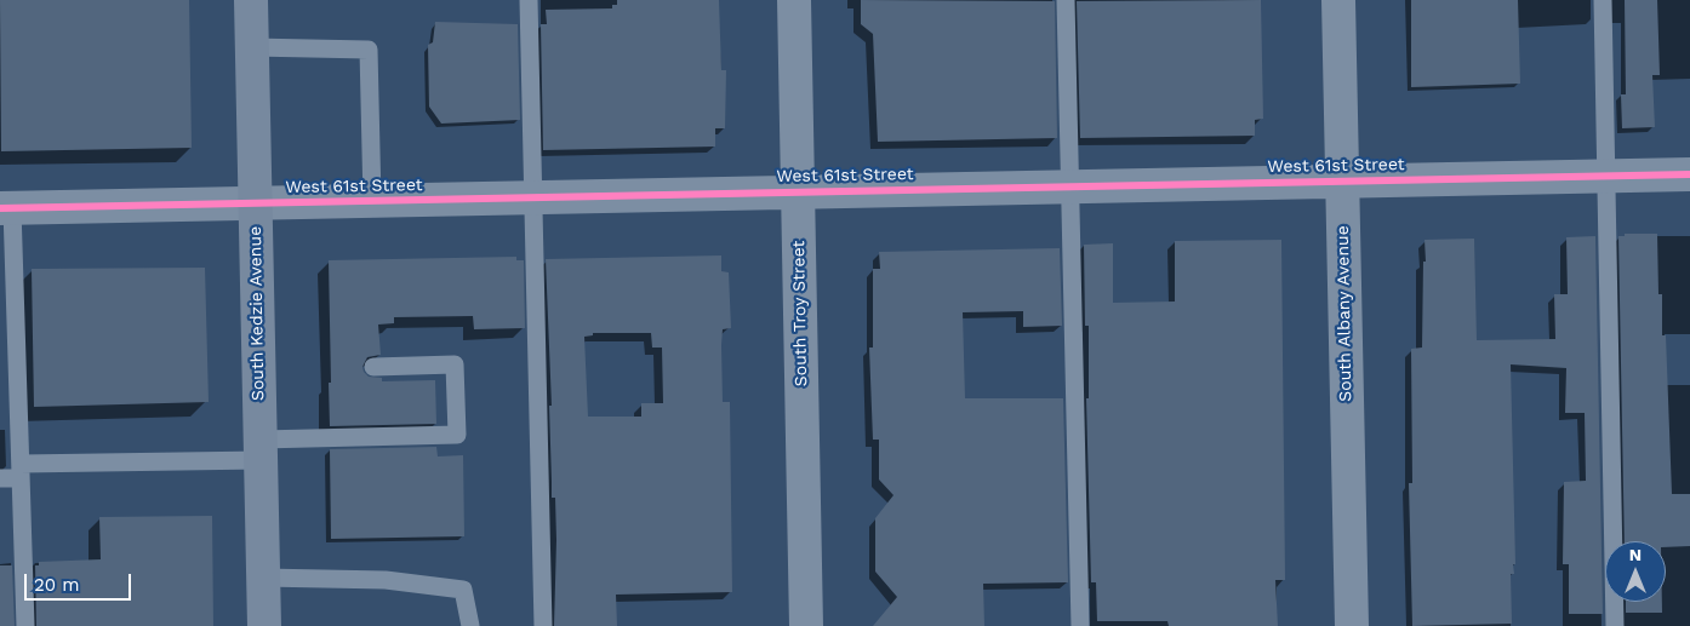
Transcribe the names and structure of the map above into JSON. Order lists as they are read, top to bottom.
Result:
{
  "streets": {
    "main road": ["South Kedzie Avenue"],
    "street": ["West 61st Street", "South Troy Street", "South Albany Avenue"]
  },
  "crossings": [
    ["West 61st Street", "South Kedzie Avenue"],
    ["West 61st Street", "South Troy Street"],
    ["West 61st Street", "South Albany Avenue"]
  ],
  "scale_bar": "20 m",
  "north": "top"
}
